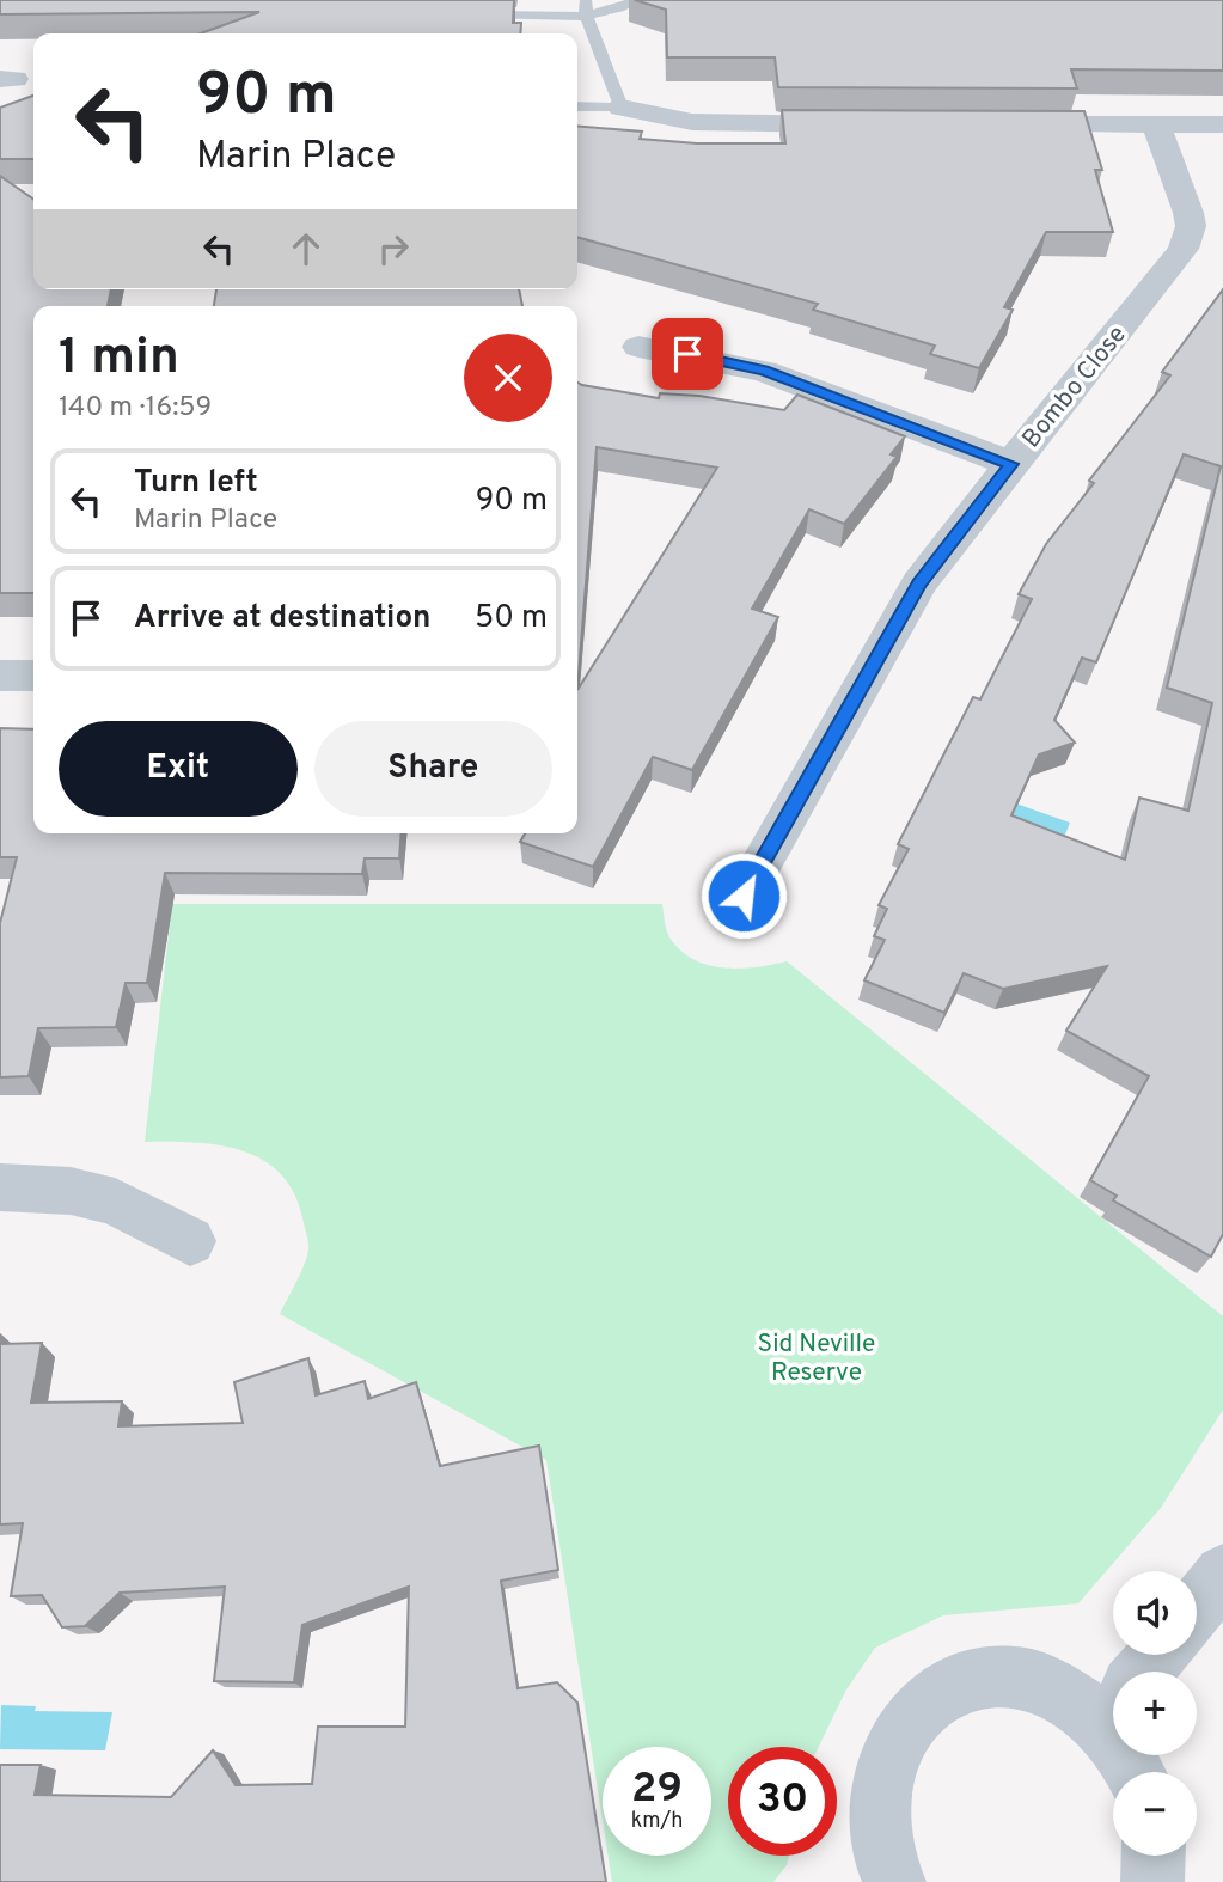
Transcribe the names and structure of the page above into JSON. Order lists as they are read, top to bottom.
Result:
{
  "streets": {
    "street": ["Bombo Close"]
  },
  "parks": ["Sid Neville Reserve"],
  "page": {
    "turn": ["90 m", "Marin Place"],
    "heading": ["1 min", "140 m · 16:59"],
    "list": [
      {
        "name": "Turn left",
        "note": "Marin Place",
        "value": "90 m"
      },
      {
        "name": "Arrive at destination",
        "value": "50 m"
      }
    ],
    "buttons": ["Exit", "Share"],
    "map_buttons": ["+", "−"],
    "speed": "29 km/h",
    "limit": "30"
  }
}
